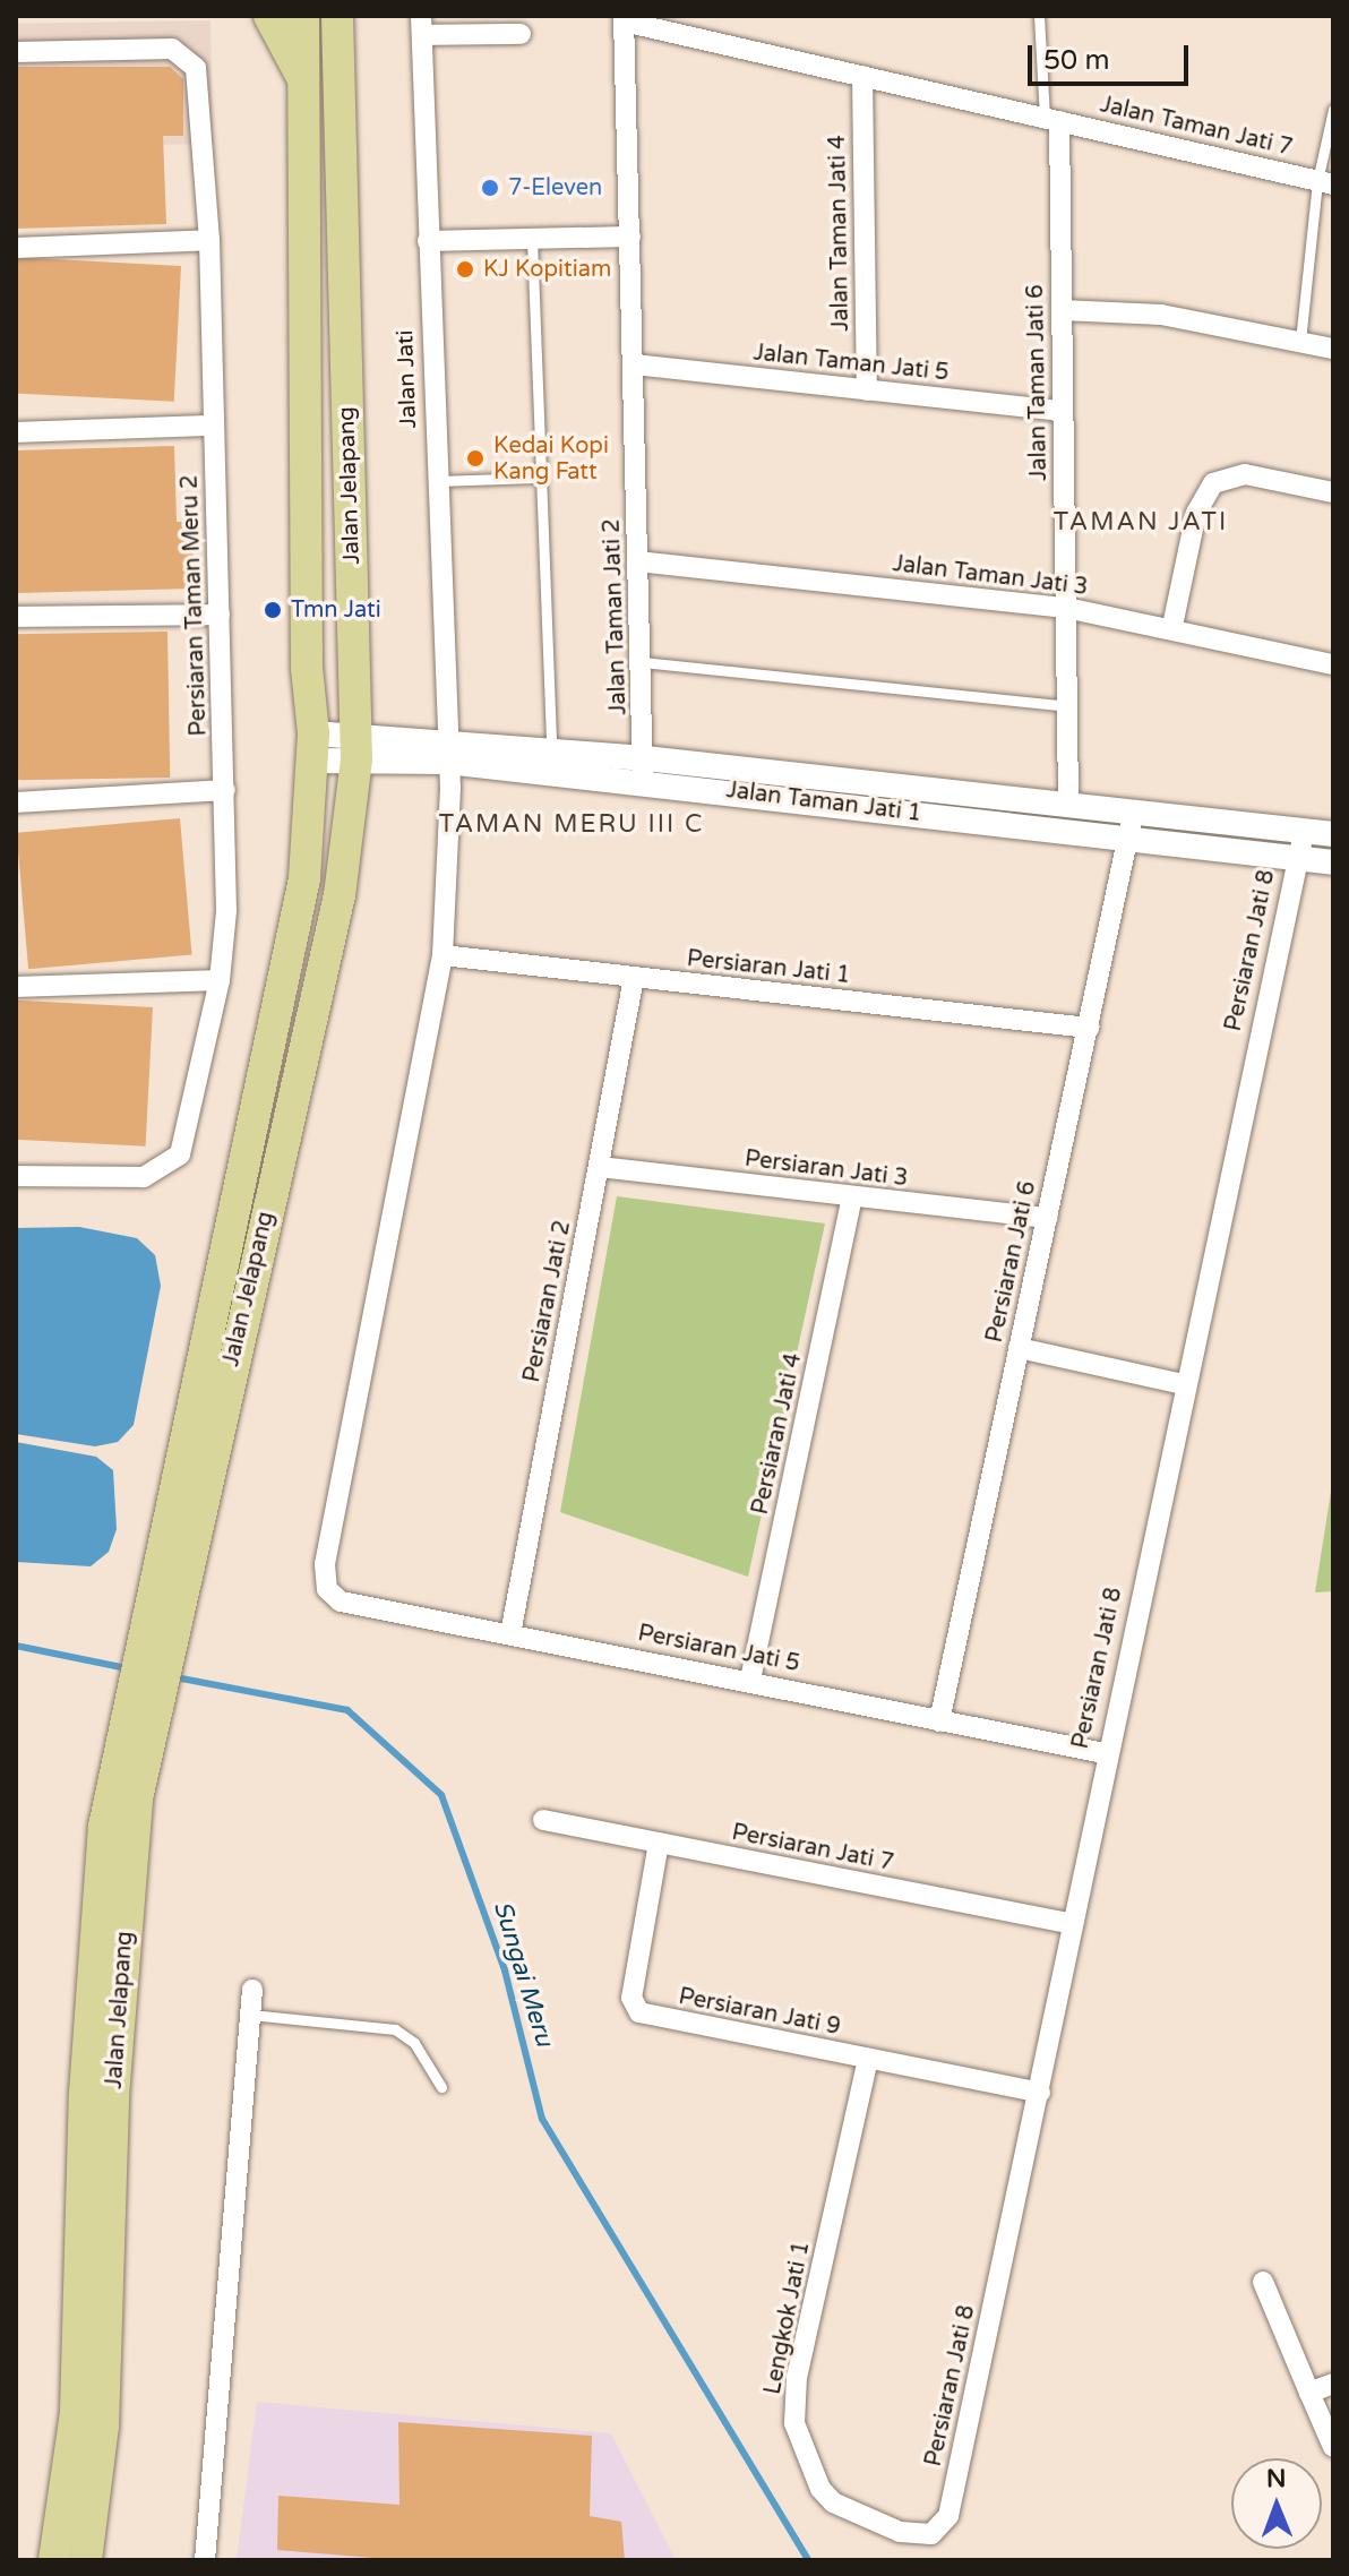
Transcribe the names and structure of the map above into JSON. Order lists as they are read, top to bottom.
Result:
{
  "streets": {
    "main road": ["Jalan Jelapang"],
    "street": [
      "Jalan Taman Jati 7",
      "Jalan Taman Jati 4",
      "Jalan Taman Jati 5",
      "Jalan Jati",
      "Jalan Taman Jati 6",
      "Jalan Taman Jati 3",
      "Persiaran Taman Meru 2",
      "Jalan Taman Jati 2",
      "Jalan Taman Jati 1",
      "Persiaran Jati 8",
      "Persiaran Jati 1",
      "Persiaran Jati 3",
      "Persiaran Jati 6",
      "Persiaran Jati 2",
      "Persiaran Jati 4",
      "Persiaran Jati 5",
      "Persiaran Jati 7",
      "Persiaran Jati 9",
      "Lengkok Jati 1"
    ]
  },
  "crossings": [
    ["Jalan Taman Jati 7", "Jalan Taman Jati 4"],
    ["Jalan Taman Jati 7", "Jalan Taman Jati 6"],
    ["Jalan Taman Jati 7", "Jalan Taman Jati 2"],
    ["Jalan Taman Jati 4", "Jalan Taman Jati 5"],
    ["Jalan Taman Jati 5", "Jalan Taman Jati 6"],
    ["Jalan Taman Jati 5", "Jalan Taman Jati 2"],
    ["Jalan Jati", "Jalan Taman Jati 1"],
    ["Jalan Jati", "Persiaran Jati 1"],
    ["Jalan Jati", "Persiaran Jati 5"],
    ["Jalan Taman Jati 6", "Jalan Taman Jati 3"],
    ["Jalan Taman Jati 6", "Jalan Taman Jati 1"],
    ["Jalan Jelapang", "Jalan Taman Jati 1"],
    ["Jalan Taman Jati 3", "Jalan Taman Jati 2"],
    ["Jalan Taman Jati 2", "Jalan Taman Jati 1"],
    ["Jalan Taman Jati 1", "Persiaran Jati 8"],
    ["Jalan Taman Jati 1", "Persiaran Jati 6"],
    ["Persiaran Jati 8", "Persiaran Jati 5"],
    ["Persiaran Jati 8", "Persiaran Jati 7"],
    ["Persiaran Jati 8", "Persiaran Jati 9"],
    ["Persiaran Jati 8", "Lengkok Jati 1"],
    ["Persiaran Jati 1", "Persiaran Jati 6"],
    ["Persiaran Jati 1", "Persiaran Jati 2"],
    ["Persiaran Jati 3", "Persiaran Jati 6"],
    ["Persiaran Jati 3", "Persiaran Jati 2"],
    ["Persiaran Jati 3", "Persiaran Jati 4"],
    ["Persiaran Jati 6", "Persiaran Jati 5"],
    ["Persiaran Jati 2", "Persiaran Jati 5"],
    ["Persiaran Jati 4", "Persiaran Jati 5"],
    ["Persiaran Jati 7", "Persiaran Jati 9"],
    ["Persiaran Jati 9", "Lengkok Jati 1"]
  ],
  "districts": ["TAMAN JATI", "TAMAN MERU III C"],
  "water": ["Sungai Meru"],
  "places": [
    "7-Eleven",
    "KJ Kopitiam",
    "Kedai Kopi Kang Fatt",
    "Tmn Jati"
  ],
  "scale_bar": "50 m",
  "north": "top"
}
